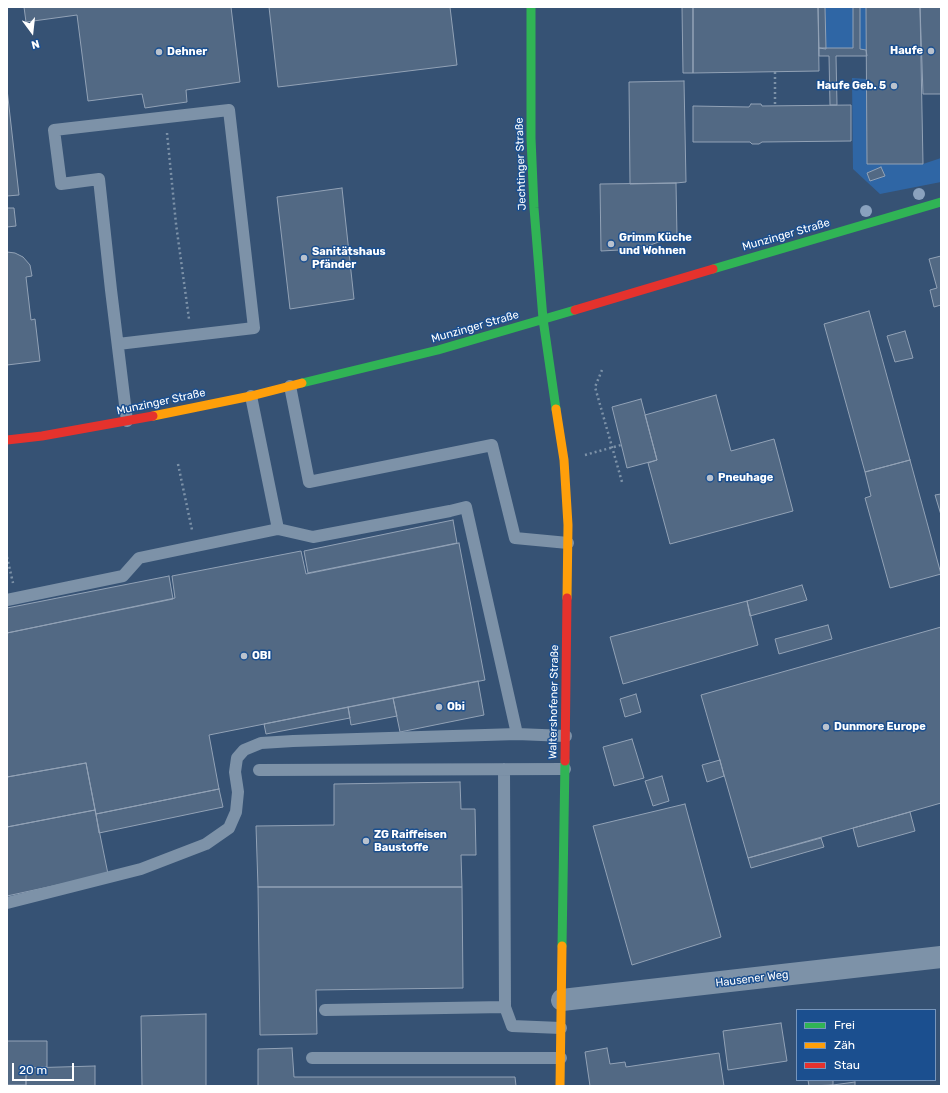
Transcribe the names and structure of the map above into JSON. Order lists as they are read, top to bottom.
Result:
{
  "streets": {
    "street": [
      "Jechtinger Straße",
      "Munzinger Straße",
      "Waltershofener Straße",
      "Hausener Weg"
    ]
  },
  "crossings": [
    ["Jechtinger Straße", "Munzinger Straße"],
    ["Jechtinger Straße", "Waltershofener Straße"],
    ["Munzinger Straße", "Waltershofener Straße"],
    ["Waltershofener Straße", "Hausener Weg"]
  ],
  "places": [
    "Haufe",
    "Dehner",
    "Haufe Geb. 5",
    "Grimm Küche und Wohnen",
    "Sanitätshaus Pfänder",
    "Pneuhage",
    "OBI",
    "Obi",
    "Dunmore Europe",
    "ZG Raiffeisen Baustoffe"
  ],
  "legend": ["Frei", "Zäh", "Stau"],
  "scale_bar": "20 m",
  "north": "bottom"
}
